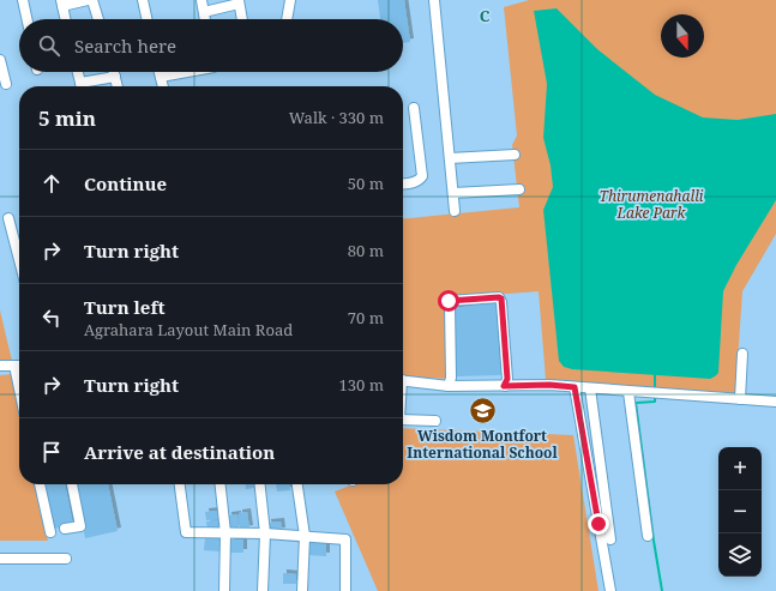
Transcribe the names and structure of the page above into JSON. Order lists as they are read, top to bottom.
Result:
{
  "parks": ["Thirumenahalli Lake Park"],
  "places": {
    "school or university": ["Wisdom Montfort International School"]
  },
  "north": "bottom",
  "page": {
    "search": "Search here",
    "heading": ["5 min", "Walk · 330 m"],
    "list": [
      ["Continue", "50 m"],
      ["Turn right", "80 m"],
      ["Turn left", "Agrahara Layout Main Road", "70 m"],
      ["Turn right", "130 m"],
      "Arrive at destination"
    ],
    "map_buttons": ["+", "−"]
  },
  "grid": {
    "columns": ["C"]
  }
}
